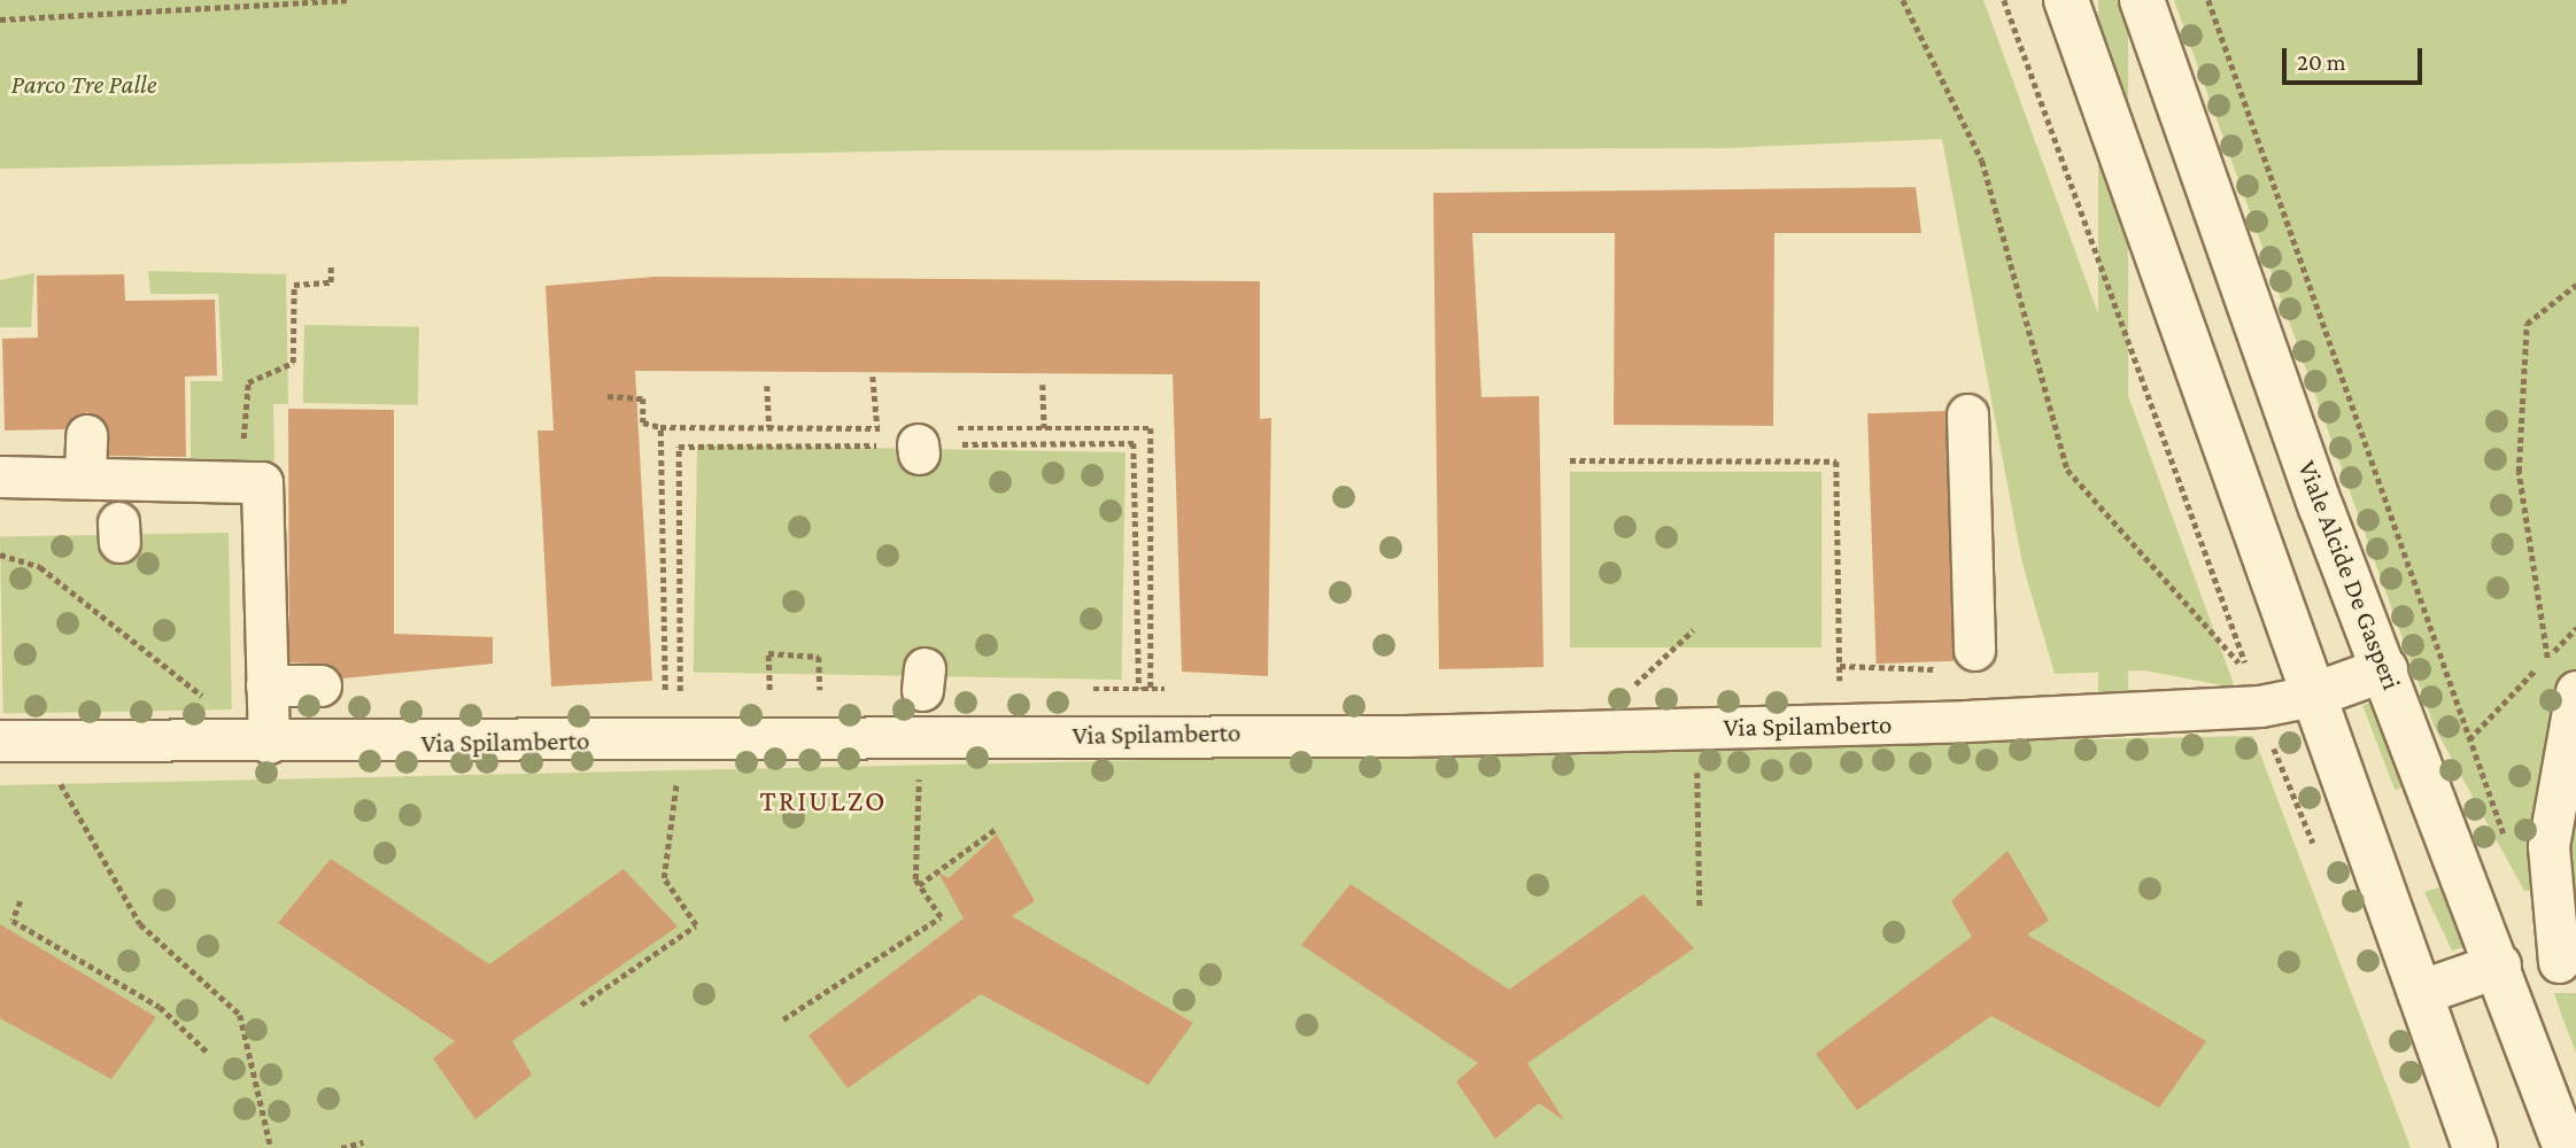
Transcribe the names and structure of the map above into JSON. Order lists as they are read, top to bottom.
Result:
{
  "streets": {
    "street": ["Viale Alcide De Gasperi", "Via Spilamberto"]
  },
  "districts": ["TRIULZO"],
  "parks": ["Parco Tre Palle"],
  "scale_bar": "20 m"
}
